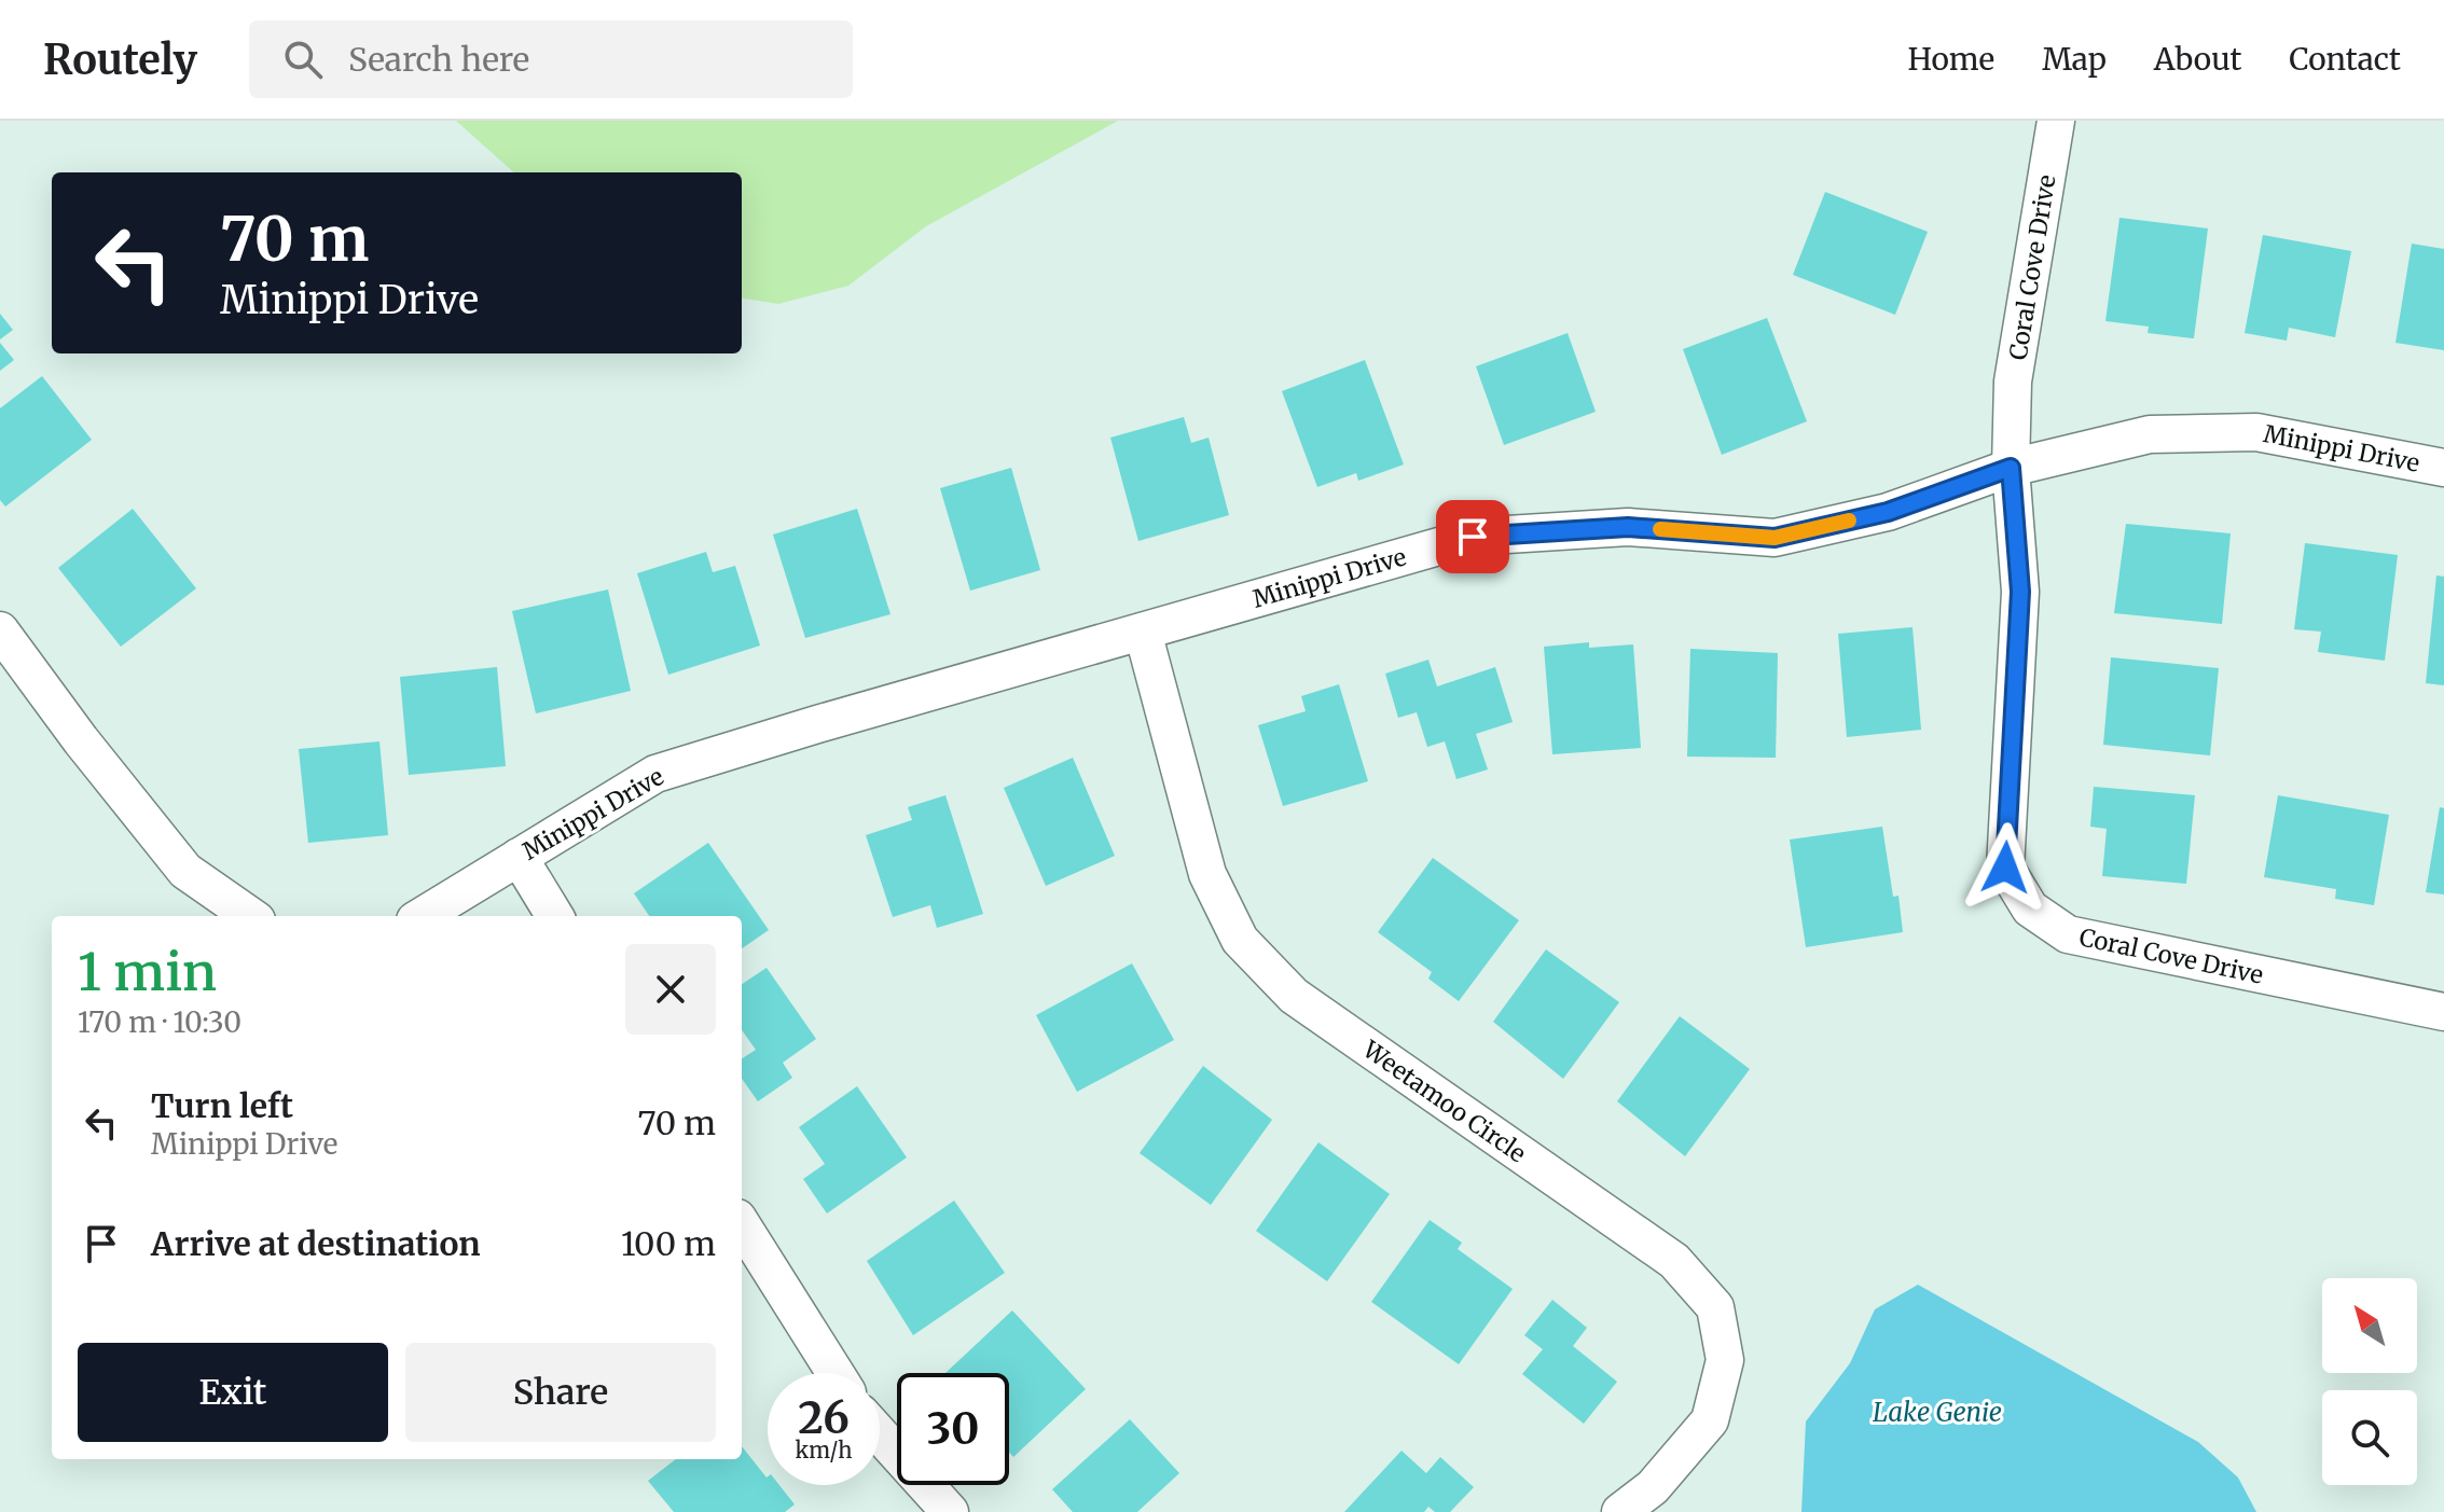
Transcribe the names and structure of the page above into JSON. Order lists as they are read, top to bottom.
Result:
{
  "streets": {
    "street": ["Coral Cove Drive", "Minippi Drive", "Weetamoo Circle"]
  },
  "crossings": [
    ["Coral Cove Drive", "Minippi Drive"],
    ["Minippi Drive", "Weetamoo Circle"]
  ],
  "water": ["Lake Genie"],
  "north": "top left",
  "page": {
    "header": "Routely",
    "search": "Search here",
    "nav": [
      "Home",
      "Map",
      "About",
      "Contact"
    ],
    "turn": ["70 m", "Minippi Drive"],
    "heading": ["1 min", "170 m · 10:30"],
    "list": [
      {
        "name": "Turn left",
        "note": "Minippi Drive",
        "value": "70 m"
      },
      {
        "name": "Arrive at destination",
        "value": "100 m"
      }
    ],
    "buttons": ["Exit", "Share"],
    "speed": "26 km/h",
    "limit": "30"
  }
}
